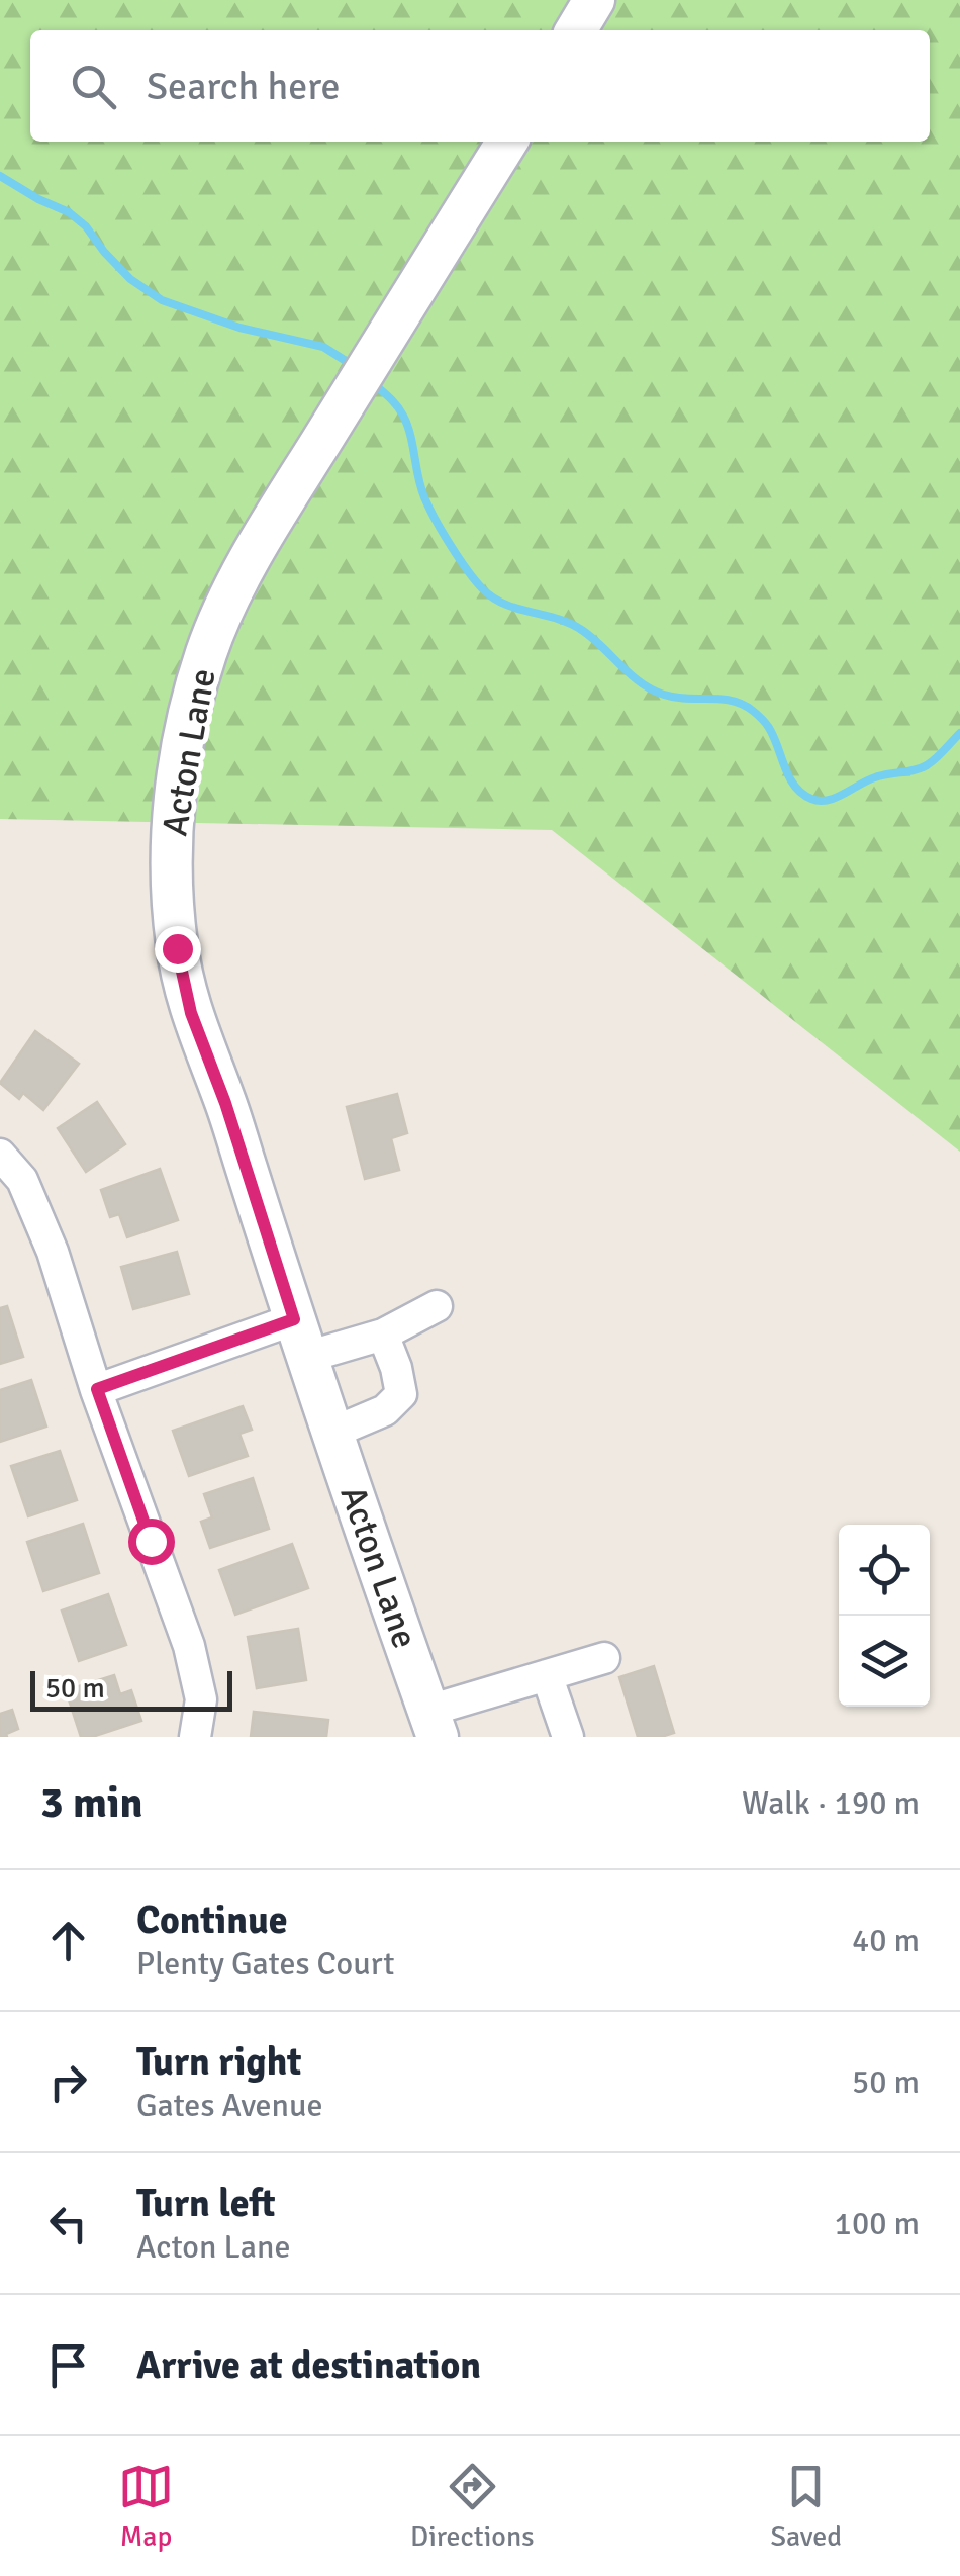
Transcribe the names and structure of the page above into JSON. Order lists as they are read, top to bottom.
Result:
{
  "streets": {
    "street": ["Acton Lane"]
  },
  "scale_bar": "50 m",
  "page": {
    "search": "Search here",
    "scale": "50 m",
    "heading": ["3 min", "Walk · 190 m"],
    "list": [
      ["Continue", "Plenty Gates Court", "40 m"],
      ["Turn right", "Gates Avenue", "50 m"],
      ["Turn left", "Acton Lane", "100 m"],
      "Arrive at destination"
    ],
    "nav": ["Map", "Directions", "Saved"]
  }
}
